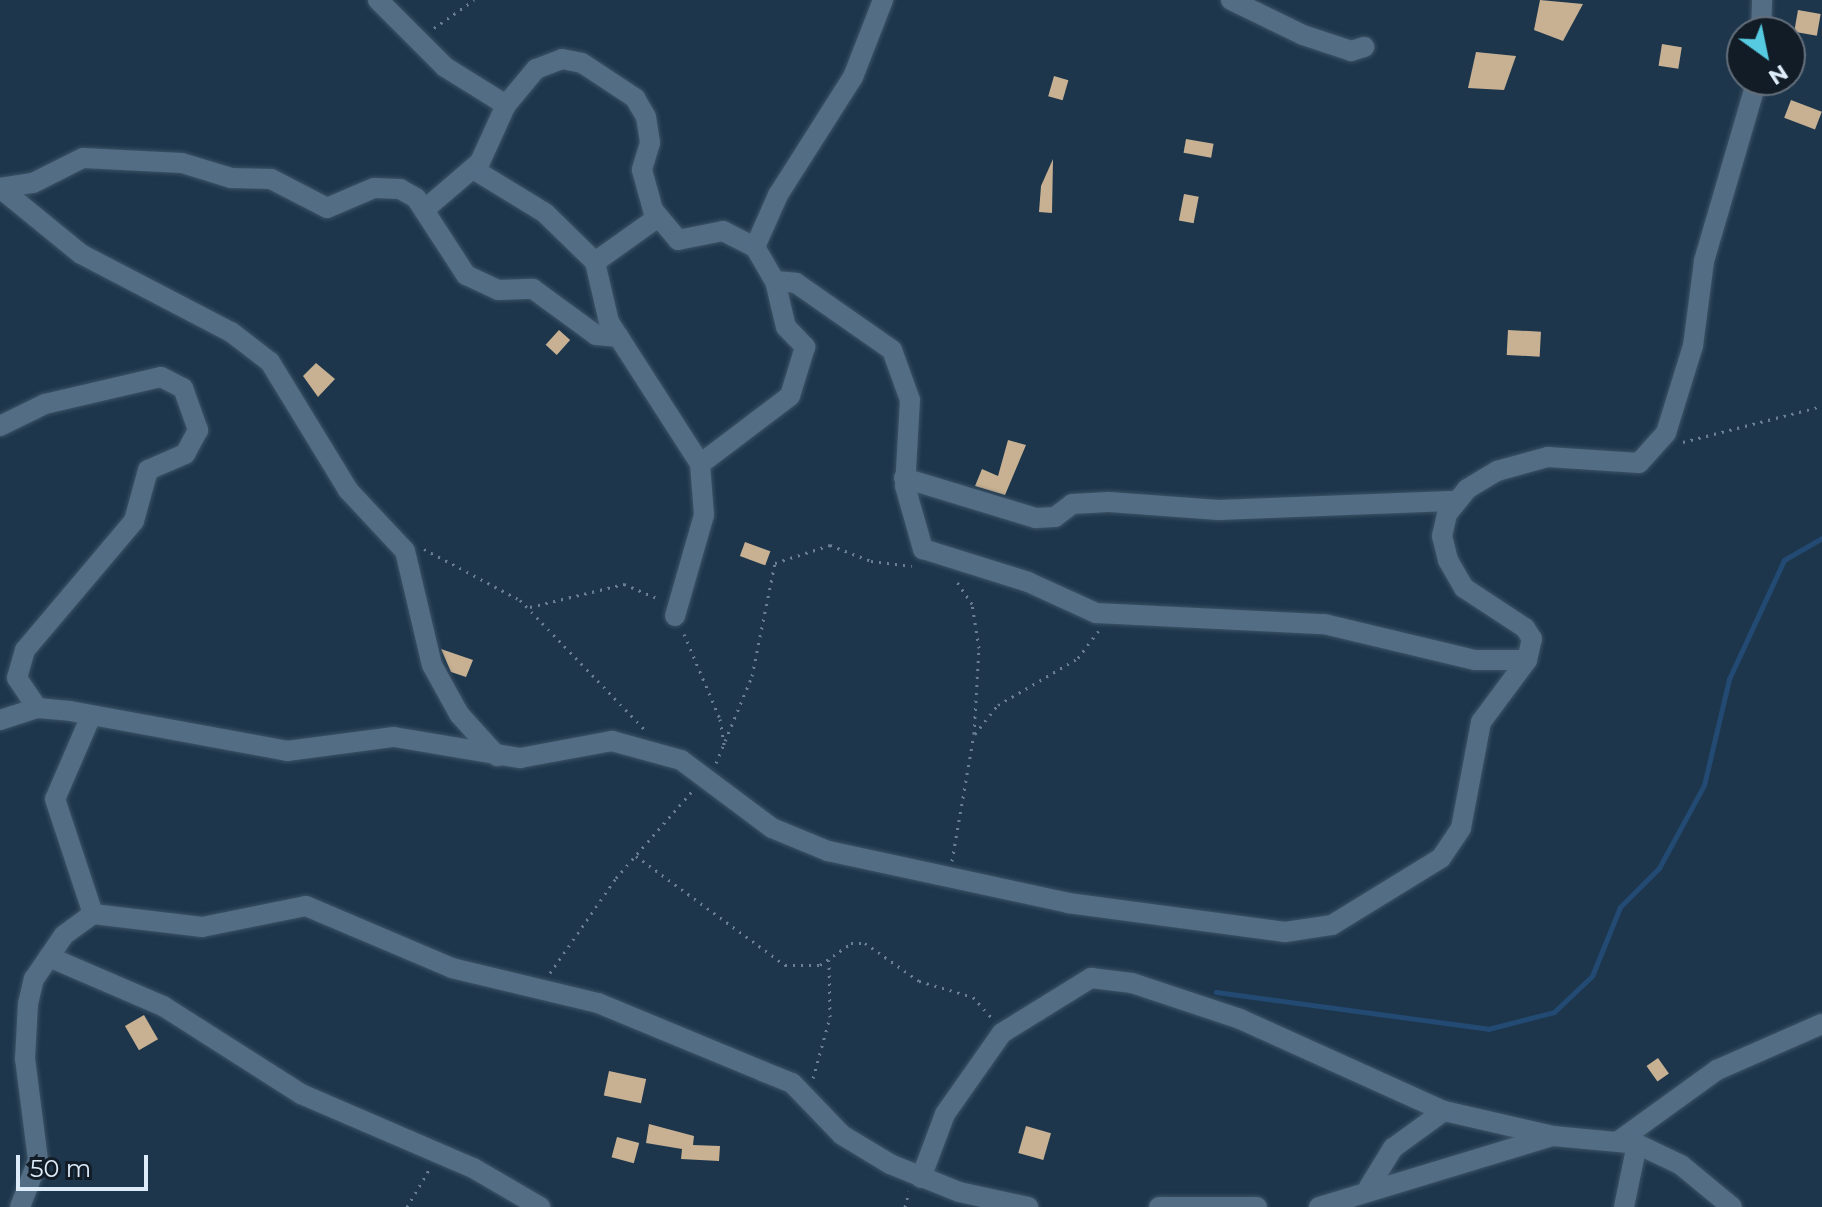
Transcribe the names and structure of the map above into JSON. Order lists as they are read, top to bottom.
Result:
{
  "scale_bar": "50 m",
  "north": "bottom right"
}
